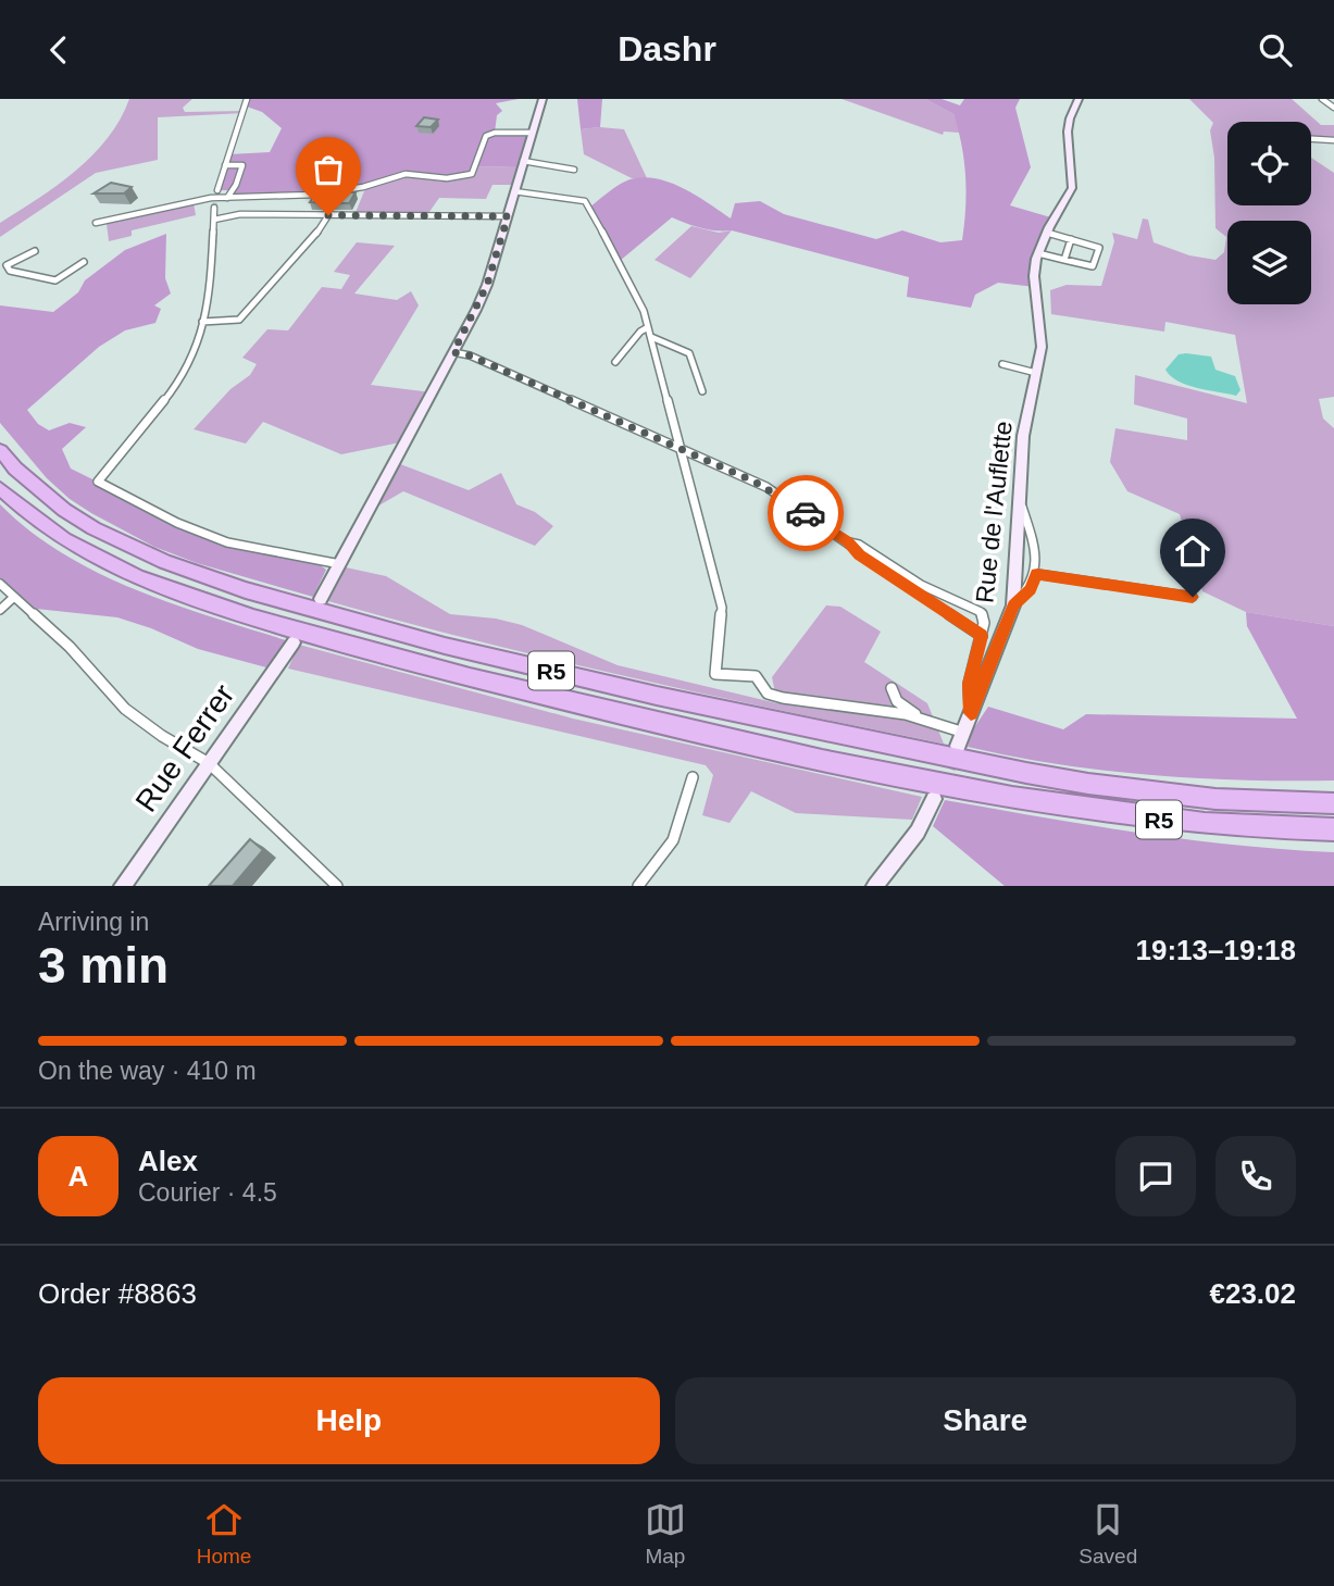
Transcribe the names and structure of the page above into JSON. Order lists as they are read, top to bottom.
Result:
{
  "streets": {
    "highway": ["R5"],
    "street": ["Rue de l'Auflette", "Rue Ferrer"]
  },
  "page": {
    "header": "Dashr",
    "heading": ["3 min", "Arriving in", "19:13–19:18"],
    "panel": [
      "Alex",
      "Courier · 4.5",
      "Order #8863",
      "€23.02"
    ],
    "bar": "On the way · 410 m",
    "round": "A",
    "buttons": ["Help", "Share"],
    "tabs": ["Home", "Map", "Saved"]
  }
}
